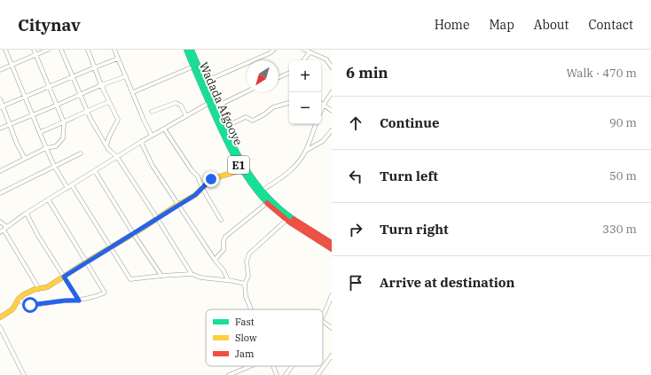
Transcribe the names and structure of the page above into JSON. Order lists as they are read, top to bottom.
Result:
{
  "streets": {
    "main road": ["Wadada Afgooye", "E1"]
  },
  "legend": ["Fast", "Slow", "Jam"],
  "north": "bottom left",
  "page": {
    "header": "Citynav",
    "nav": [
      "Home",
      "Map",
      "About",
      "Contact"
    ],
    "heading": ["6 min", "Walk · 470 m"],
    "map_buttons": ["+", "−"],
    "list": [
      ["Continue", "90 m"],
      ["Turn left", "50 m"],
      ["Turn right", "330 m"],
      "Arrive at destination"
    ]
  }
}
